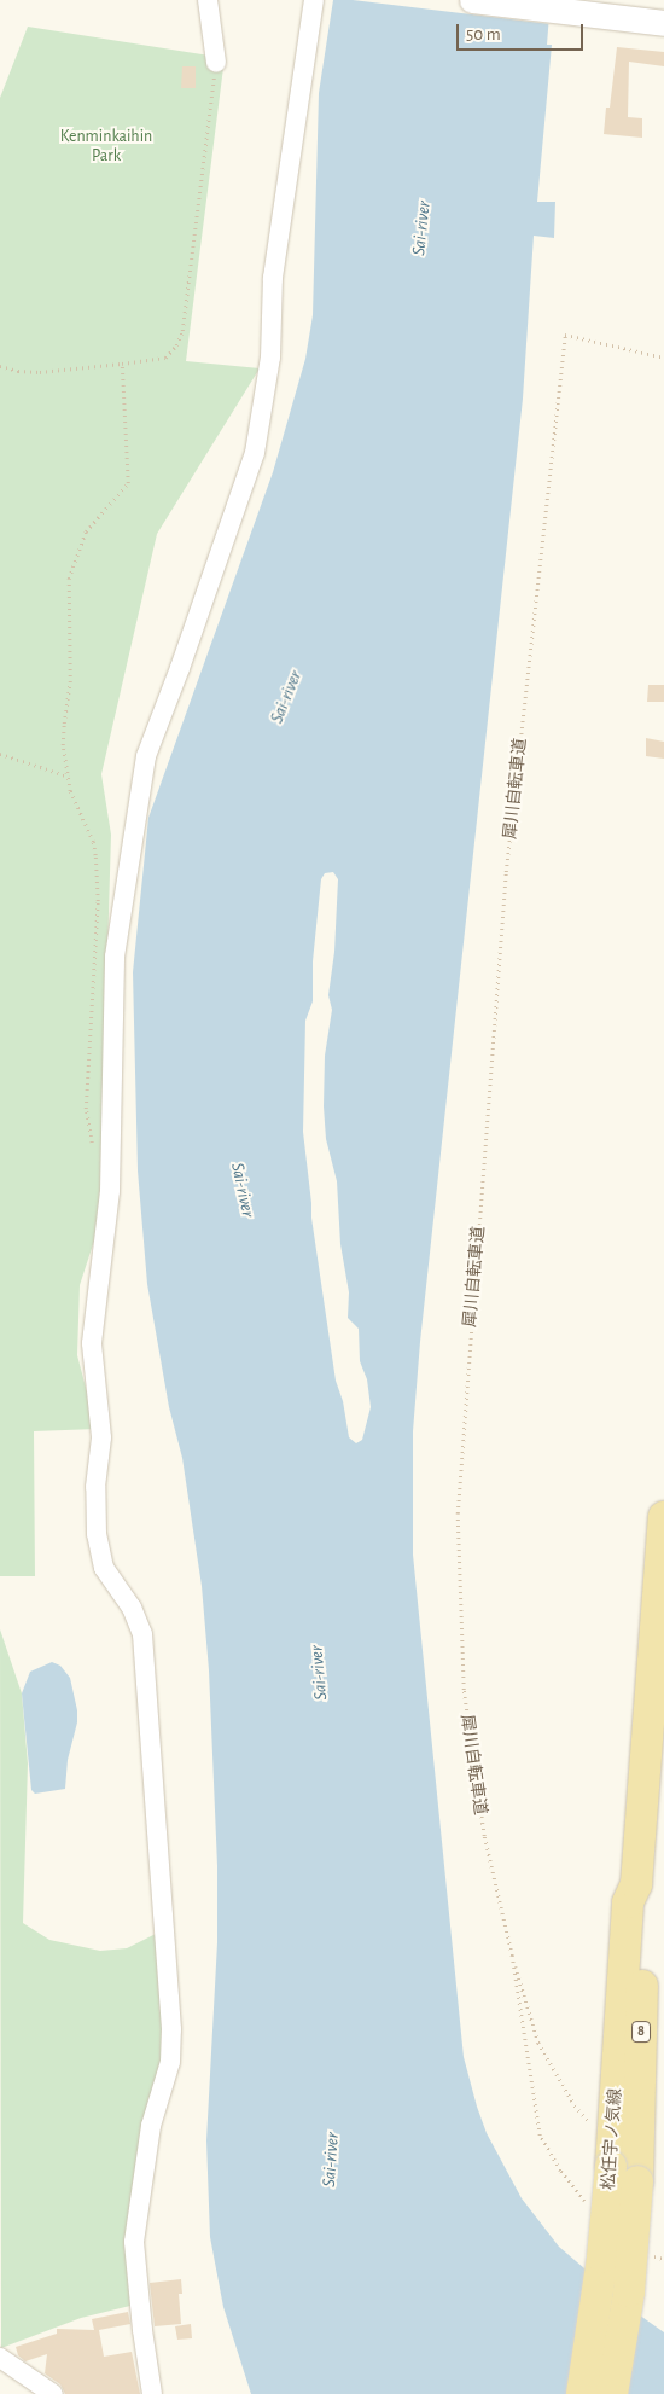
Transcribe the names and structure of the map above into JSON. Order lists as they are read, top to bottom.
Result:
{
  "streets": {
    "main road": ["8", "松任宇ノ気線"],
    "path": ["犀川自転車道"]
  },
  "water": ["Sai-river"],
  "parks": ["Kenminkaihin Park"],
  "scale_bar": "50 m"
}
